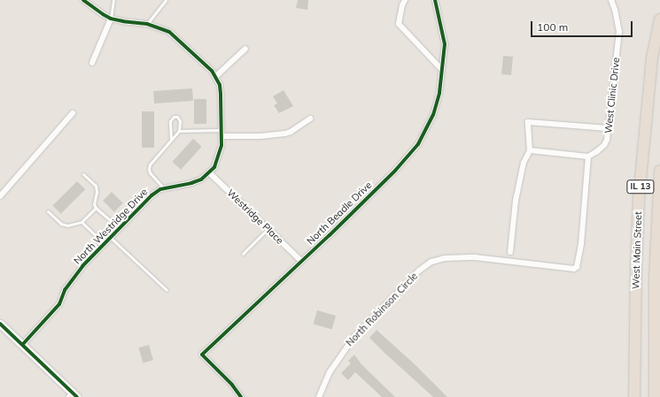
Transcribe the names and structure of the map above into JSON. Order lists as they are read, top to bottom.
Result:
{
  "streets": {
    "highway": ["IL 13", "West Main Street"],
    "street": [
      "West Clinic Drive",
      "North Beadle Drive",
      "Westridge Place",
      "North Westridge Drive",
      "North Robinson Circle"
    ]
  },
  "crossings": [
    ["West Clinic Drive", "North Robinson Circle"],
    ["North Beadle Drive", "Westridge Place"],
    ["Westridge Place", "North Westridge Drive"]
  ],
  "scale_bar": "100 m"
}
